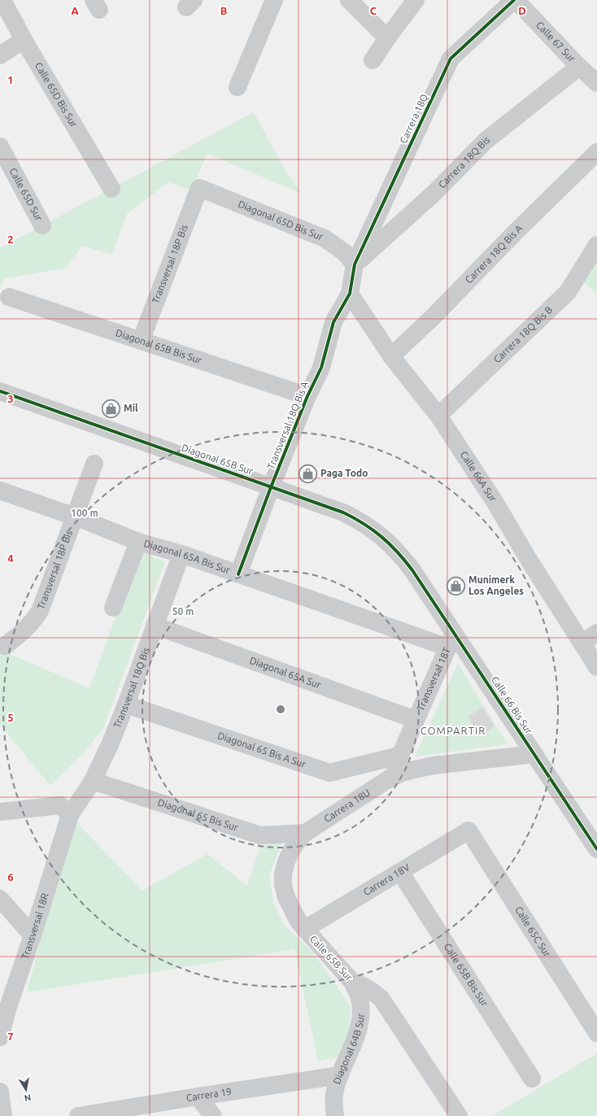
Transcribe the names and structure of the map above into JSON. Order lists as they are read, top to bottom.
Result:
{
  "streets": {
    "street": [
      "Calle 67 Sur",
      "Calle 65D Bis Sur",
      "Carrera 18Q",
      "Carrera 18Q Bis",
      "Calle 65D Sur",
      "Diagonal 65D Bis Sur",
      "Carrera 18Q Bis A",
      "Transversal 18P Bis",
      "Carrera 18Q Bis B",
      "Diagonal 65B Bis Sur",
      "Transversal 18Q Bis A",
      "Diagonal 65B Sur",
      "Calle 66A Sur",
      "Diagonal 65A Bis Sur",
      "Diagonal 65A Sur",
      "Transversal 18T",
      "Transversal 18Q Bis",
      "Calle 66 Bis Sur",
      "Diagonal 65 Bis A Sur",
      "Carrera 18U",
      "Diagonal 65 Bis Sur",
      "Carrera 18V",
      "Transversal 18R",
      "Calle 65C Sur",
      "Calle 65B Sur",
      "Calle 65B Bis Sur",
      "Diagonal 64B Sur",
      "Carrera 19"
    ]
  },
  "crossings": [
    ["Calle 67 Sur", "Carrera 18Q"],
    ["Calle 67 Sur", "Carrera 18Q Bis"],
    ["Carrera 18Q", "Carrera 18Q Bis"],
    ["Carrera 18Q", "Diagonal 65D Bis Sur"],
    ["Carrera 18Q", "Transversal 18Q Bis A"],
    ["Carrera 18Q Bis", "Diagonal 65D Bis Sur"],
    ["Carrera 18Q Bis", "Transversal 18Q Bis A"],
    ["Diagonal 65D Bis Sur", "Transversal 18P Bis"],
    ["Diagonal 65D Bis Sur", "Transversal 18Q Bis A"],
    ["Carrera 18Q Bis A", "Calle 66A Sur"],
    ["Transversal 18P Bis", "Diagonal 65B Bis Sur"],
    ["Transversal 18P Bis", "Diagonal 65A Bis Sur"],
    ["Carrera 18Q Bis B", "Calle 66A Sur"],
    ["Diagonal 65B Bis Sur", "Transversal 18Q Bis A"],
    ["Transversal 18Q Bis A", "Diagonal 65B Sur"],
    ["Transversal 18Q Bis A", "Calle 66A Sur"],
    ["Transversal 18Q Bis A", "Diagonal 65A Bis Sur"],
    ["Diagonal 65B Sur", "Calle 66 Bis Sur"],
    ["Diagonal 65A Bis Sur", "Transversal 18T"],
    ["Diagonal 65A Bis Sur", "Transversal 18Q Bis"],
    ["Diagonal 65A Bis Sur", "Calle 66 Bis Sur"],
    ["Diagonal 65A Sur", "Transversal 18T"],
    ["Diagonal 65A Sur", "Transversal 18Q Bis"],
    ["Transversal 18T", "Calle 66 Bis Sur"],
    ["Transversal 18T", "Diagonal 65 Bis A Sur"],
    ["Transversal 18T", "Carrera 18U"],
    ["Transversal 18Q Bis", "Diagonal 65 Bis A Sur"],
    ["Transversal 18Q Bis", "Diagonal 65 Bis Sur"],
    ["Transversal 18Q Bis", "Transversal 18R"],
    ["Carrera 18U", "Diagonal 65 Bis Sur"],
    ["Carrera 18U", "Calle 65B Sur"],
    ["Diagonal 65 Bis Sur", "Calle 65B Sur"],
    ["Carrera 18V", "Calle 65C Sur"],
    ["Carrera 18V", "Calle 65B Sur"],
    ["Carrera 18V", "Calle 65B Bis Sur"],
    ["Calle 65B Sur", "Diagonal 64B Sur"],
    ["Diagonal 64B Sur", "Carrera 19"]
  ],
  "districts": ["COMPARTIR"],
  "places": {
    "shop": ["Mil", "Paga Todo", "Munimerk Los Angeles"]
  },
  "north": "bottom",
  "grid": {
    "columns": [
      "A",
      "B",
      "C",
      "D"
    ],
    "rows": [
      "1",
      "2",
      "3",
      "4",
      "5",
      "6",
      "7"
    ]
  },
  "rings": ["100 m", "50 m"]
}
